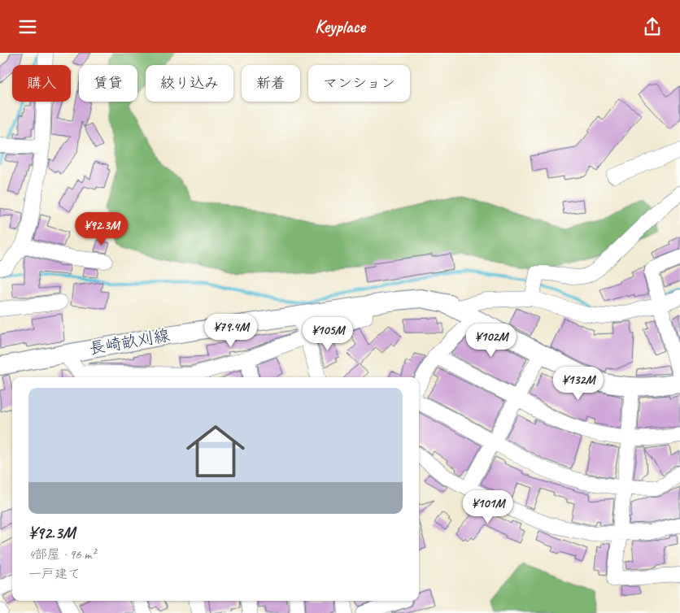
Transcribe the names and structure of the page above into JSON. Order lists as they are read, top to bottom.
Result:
{
  "streets": {
    "main road": ["長崎畝刈線"]
  },
  "page": {
    "header": "Keyplace",
    "chip": [
      "購入",
      "賃貸",
      "絞り込み",
      "新着",
      "マンション"
    ],
    "price": [
      "¥92.3M",
      "¥79.4M",
      "¥105M",
      "¥102M",
      "¥132M",
      "¥101M"
    ],
    "list": [
      {
        "name": "¥92.3M",
        "note": "4部屋 · 96 m² · 一戸建て"
      }
    ]
  }
}
